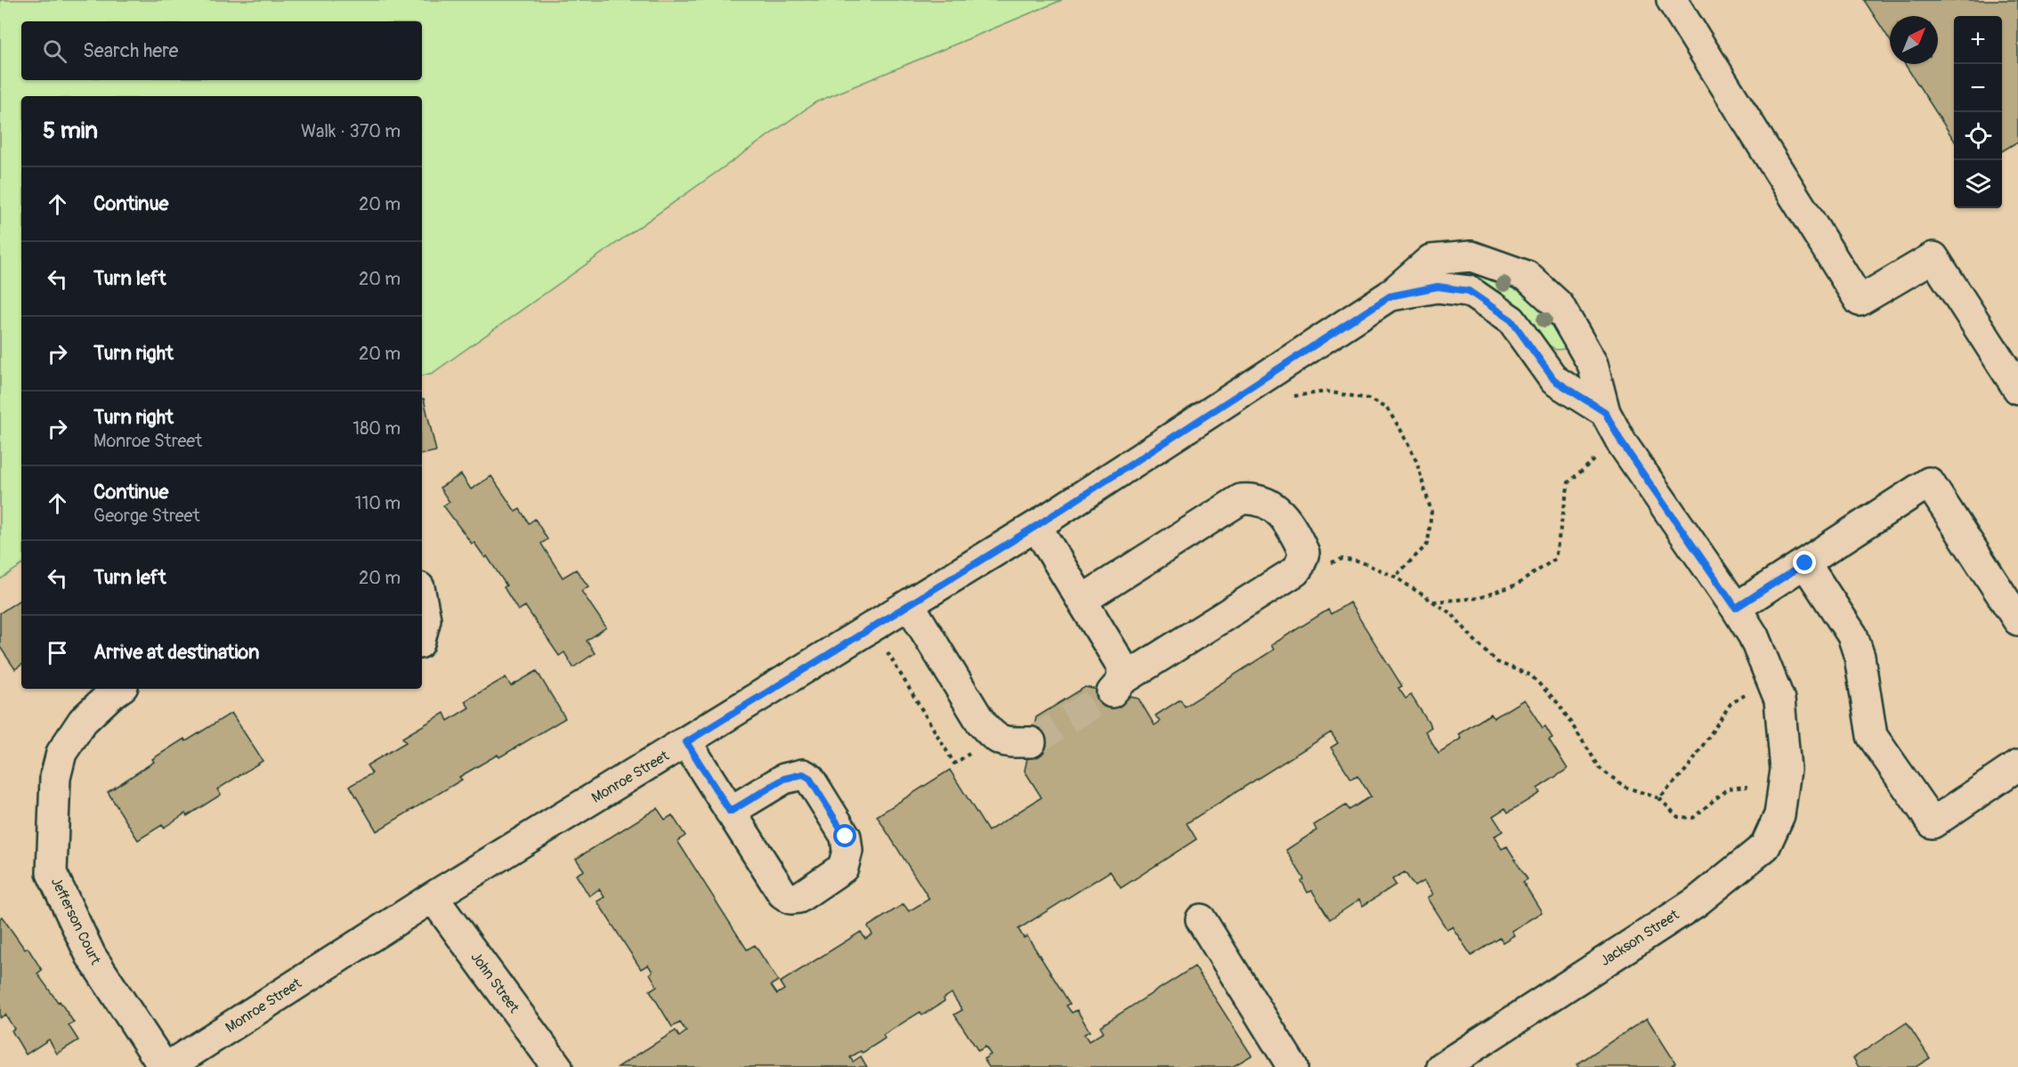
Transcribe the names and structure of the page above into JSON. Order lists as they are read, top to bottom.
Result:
{
  "streets": {
    "street": [
      "Monroe Street",
      "Jefferson Court",
      "Jackson Street",
      "John Street"
    ]
  },
  "crossings": [
    ["Monroe Street", "Jefferson Court"],
    ["Monroe Street", "Jackson Street"],
    ["Monroe Street", "John Street"]
  ],
  "north": "top right",
  "page": {
    "map_buttons": ["+", "−"],
    "search": "Search here",
    "heading": ["5 min", "Walk · 370 m"],
    "list": [
      ["Continue", "20 m"],
      ["Turn left", "20 m"],
      ["Turn right", "20 m"],
      ["Turn right", "Monroe Street", "180 m"],
      ["Continue", "George Street", "110 m"],
      ["Turn left", "20 m"],
      "Arrive at destination"
    ]
  }
}
